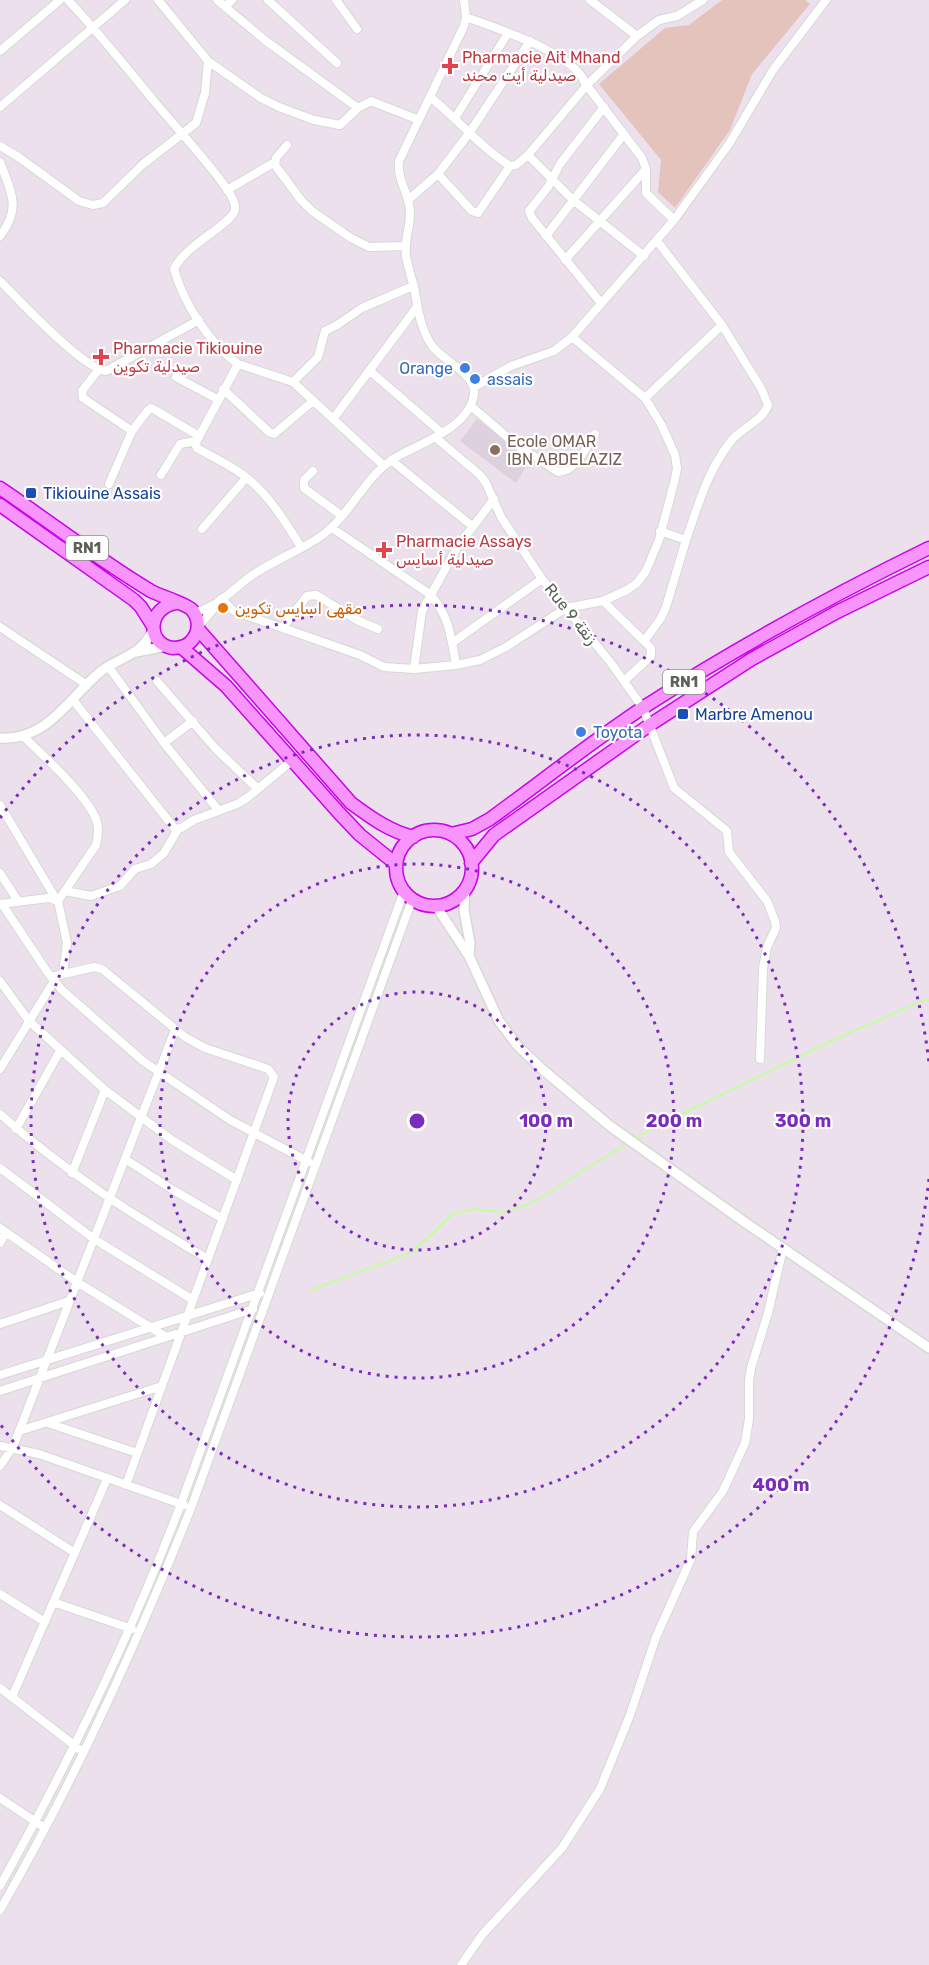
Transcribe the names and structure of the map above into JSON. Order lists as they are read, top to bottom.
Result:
{
  "streets": {
    "highway": ["RN1"],
    "street": ["Rue 9 زنقة"]
  },
  "crossings": [
    ["RN1", "Rue 9 زنقة"]
  ],
  "places": {
    "health": ["Pharmacie Ait Mhand صيدلية أيت محند", "Pharmacie Tikiouine صيدلية تكوين", "Pharmacie Assays صيدلية أسايس"],
    "other": [
      "Orange",
      "assais",
      "Ecole OMAR IBN ABDELAZIZ",
      "مقهى اسايس تكوين",
      "Toyota"
    ],
    "transit": ["Tikiouine Assais", "Marbre Amenou"]
  },
  "rings": [
    "100 m",
    "200 m",
    "300 m",
    "400 m"
  ]
}
